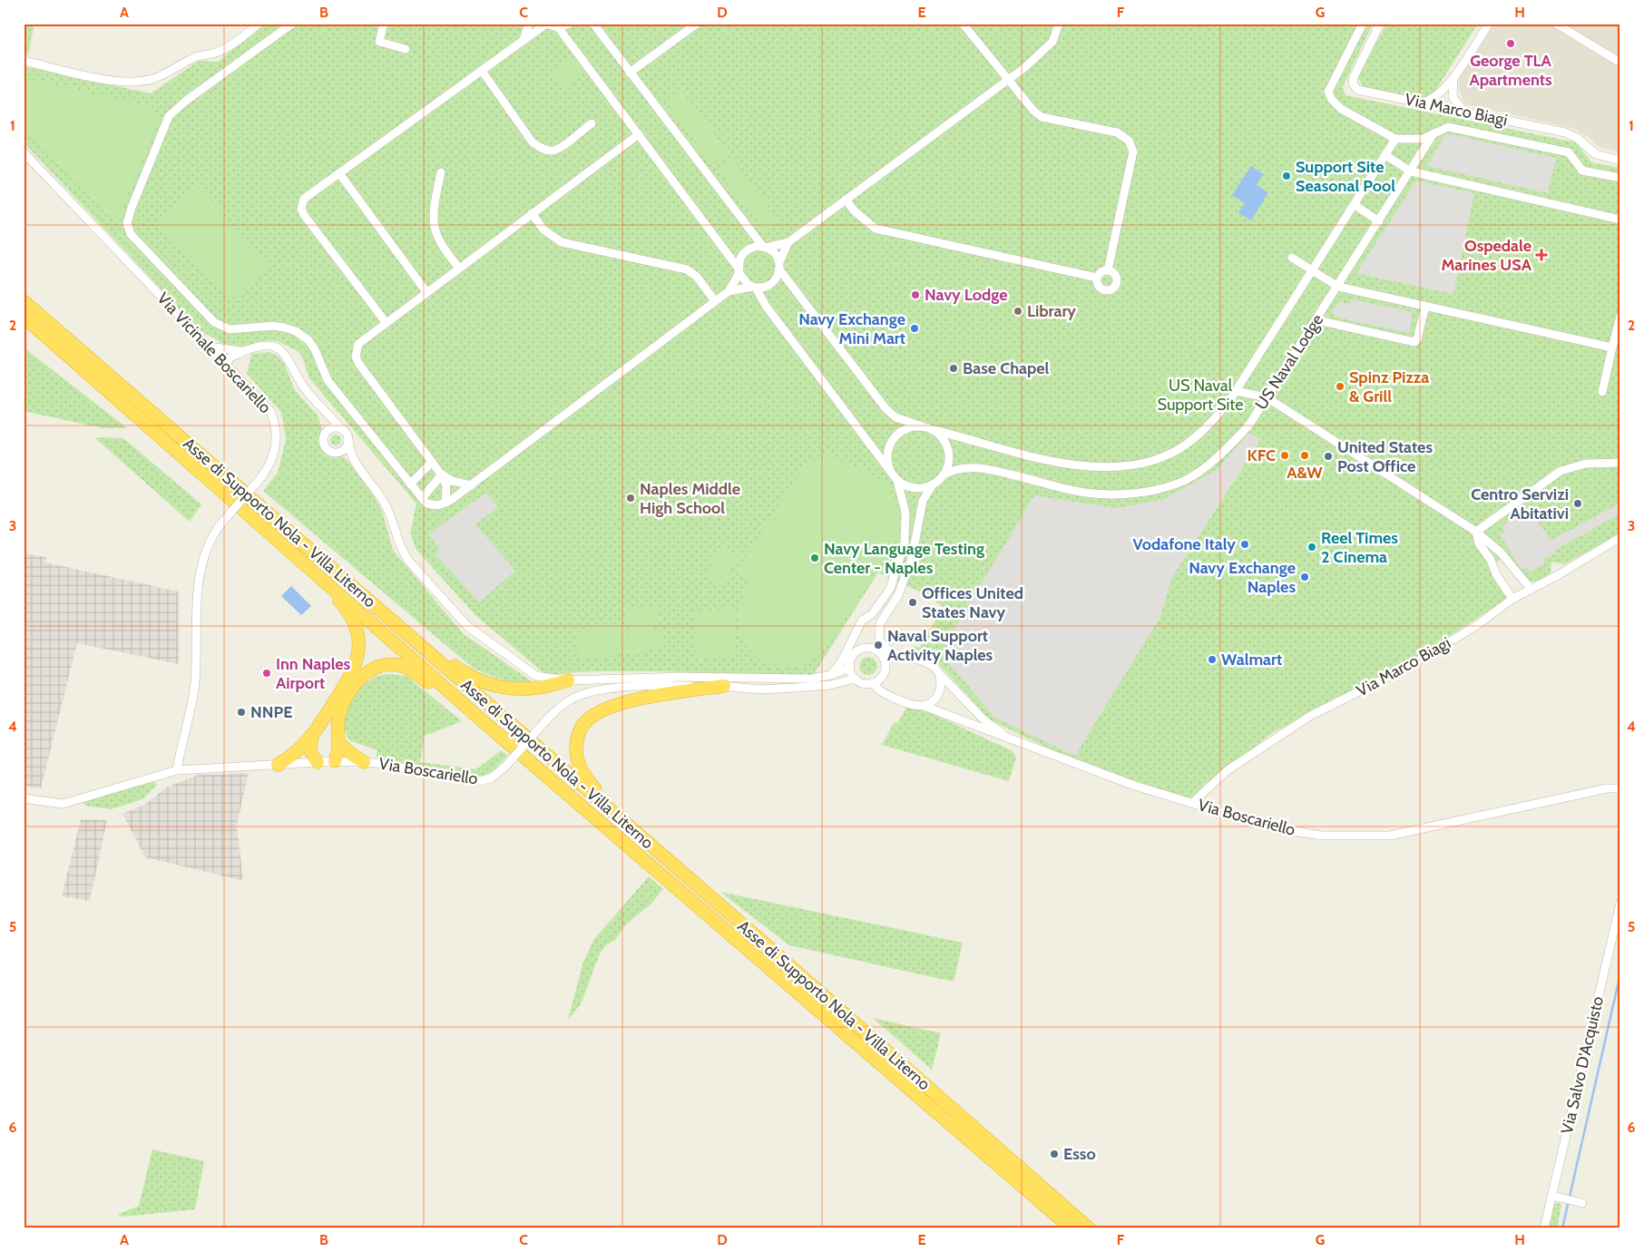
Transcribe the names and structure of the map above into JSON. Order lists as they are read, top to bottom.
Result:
{
  "streets": {
    "highway": ["Asse di Supporto Nola - Villa Literno"],
    "street": [
      "Via Marco Biagi",
      "Via Vicinale Boscariello",
      "US Naval Lodge",
      "Via Boscariello",
      "Via Salvo D'Acquisto"
    ]
  },
  "crossings": [
    ["Via Marco Biagi", "Via Boscariello"],
    ["Via Vicinale Boscariello", "Via Boscariello"]
  ],
  "parks": ["US Naval Support Site"],
  "places": {
    "other": [
      "George TLA Apartments",
      "Support Site Seasonal Pool",
      "Navy Lodge",
      "Library",
      "Navy Exchange Mini Mart",
      "Base Chapel",
      "Spinz Pizza & Grill",
      "KFC",
      "A&W",
      "United States Post Office",
      "Naples Middle High School",
      "Centro Servizi Abitativi",
      "Vodafone Italy",
      "Reel Times 2 Cinema",
      "Navy Language Testing Center - Naples",
      "Navy Exchange Naples",
      "Offices United States Navy",
      "Naval Support Activity Naples",
      "Walmart",
      "Inn Naples Airport",
      "NNPE",
      "Esso"
    ],
    "health": ["Ospedale Marines USA"]
  },
  "grid": {
    "columns": [
      "A",
      "B",
      "C",
      "D",
      "E",
      "F",
      "G",
      "H"
    ],
    "rows": [
      "1",
      "2",
      "3",
      "4",
      "5",
      "6"
    ]
  }
}
